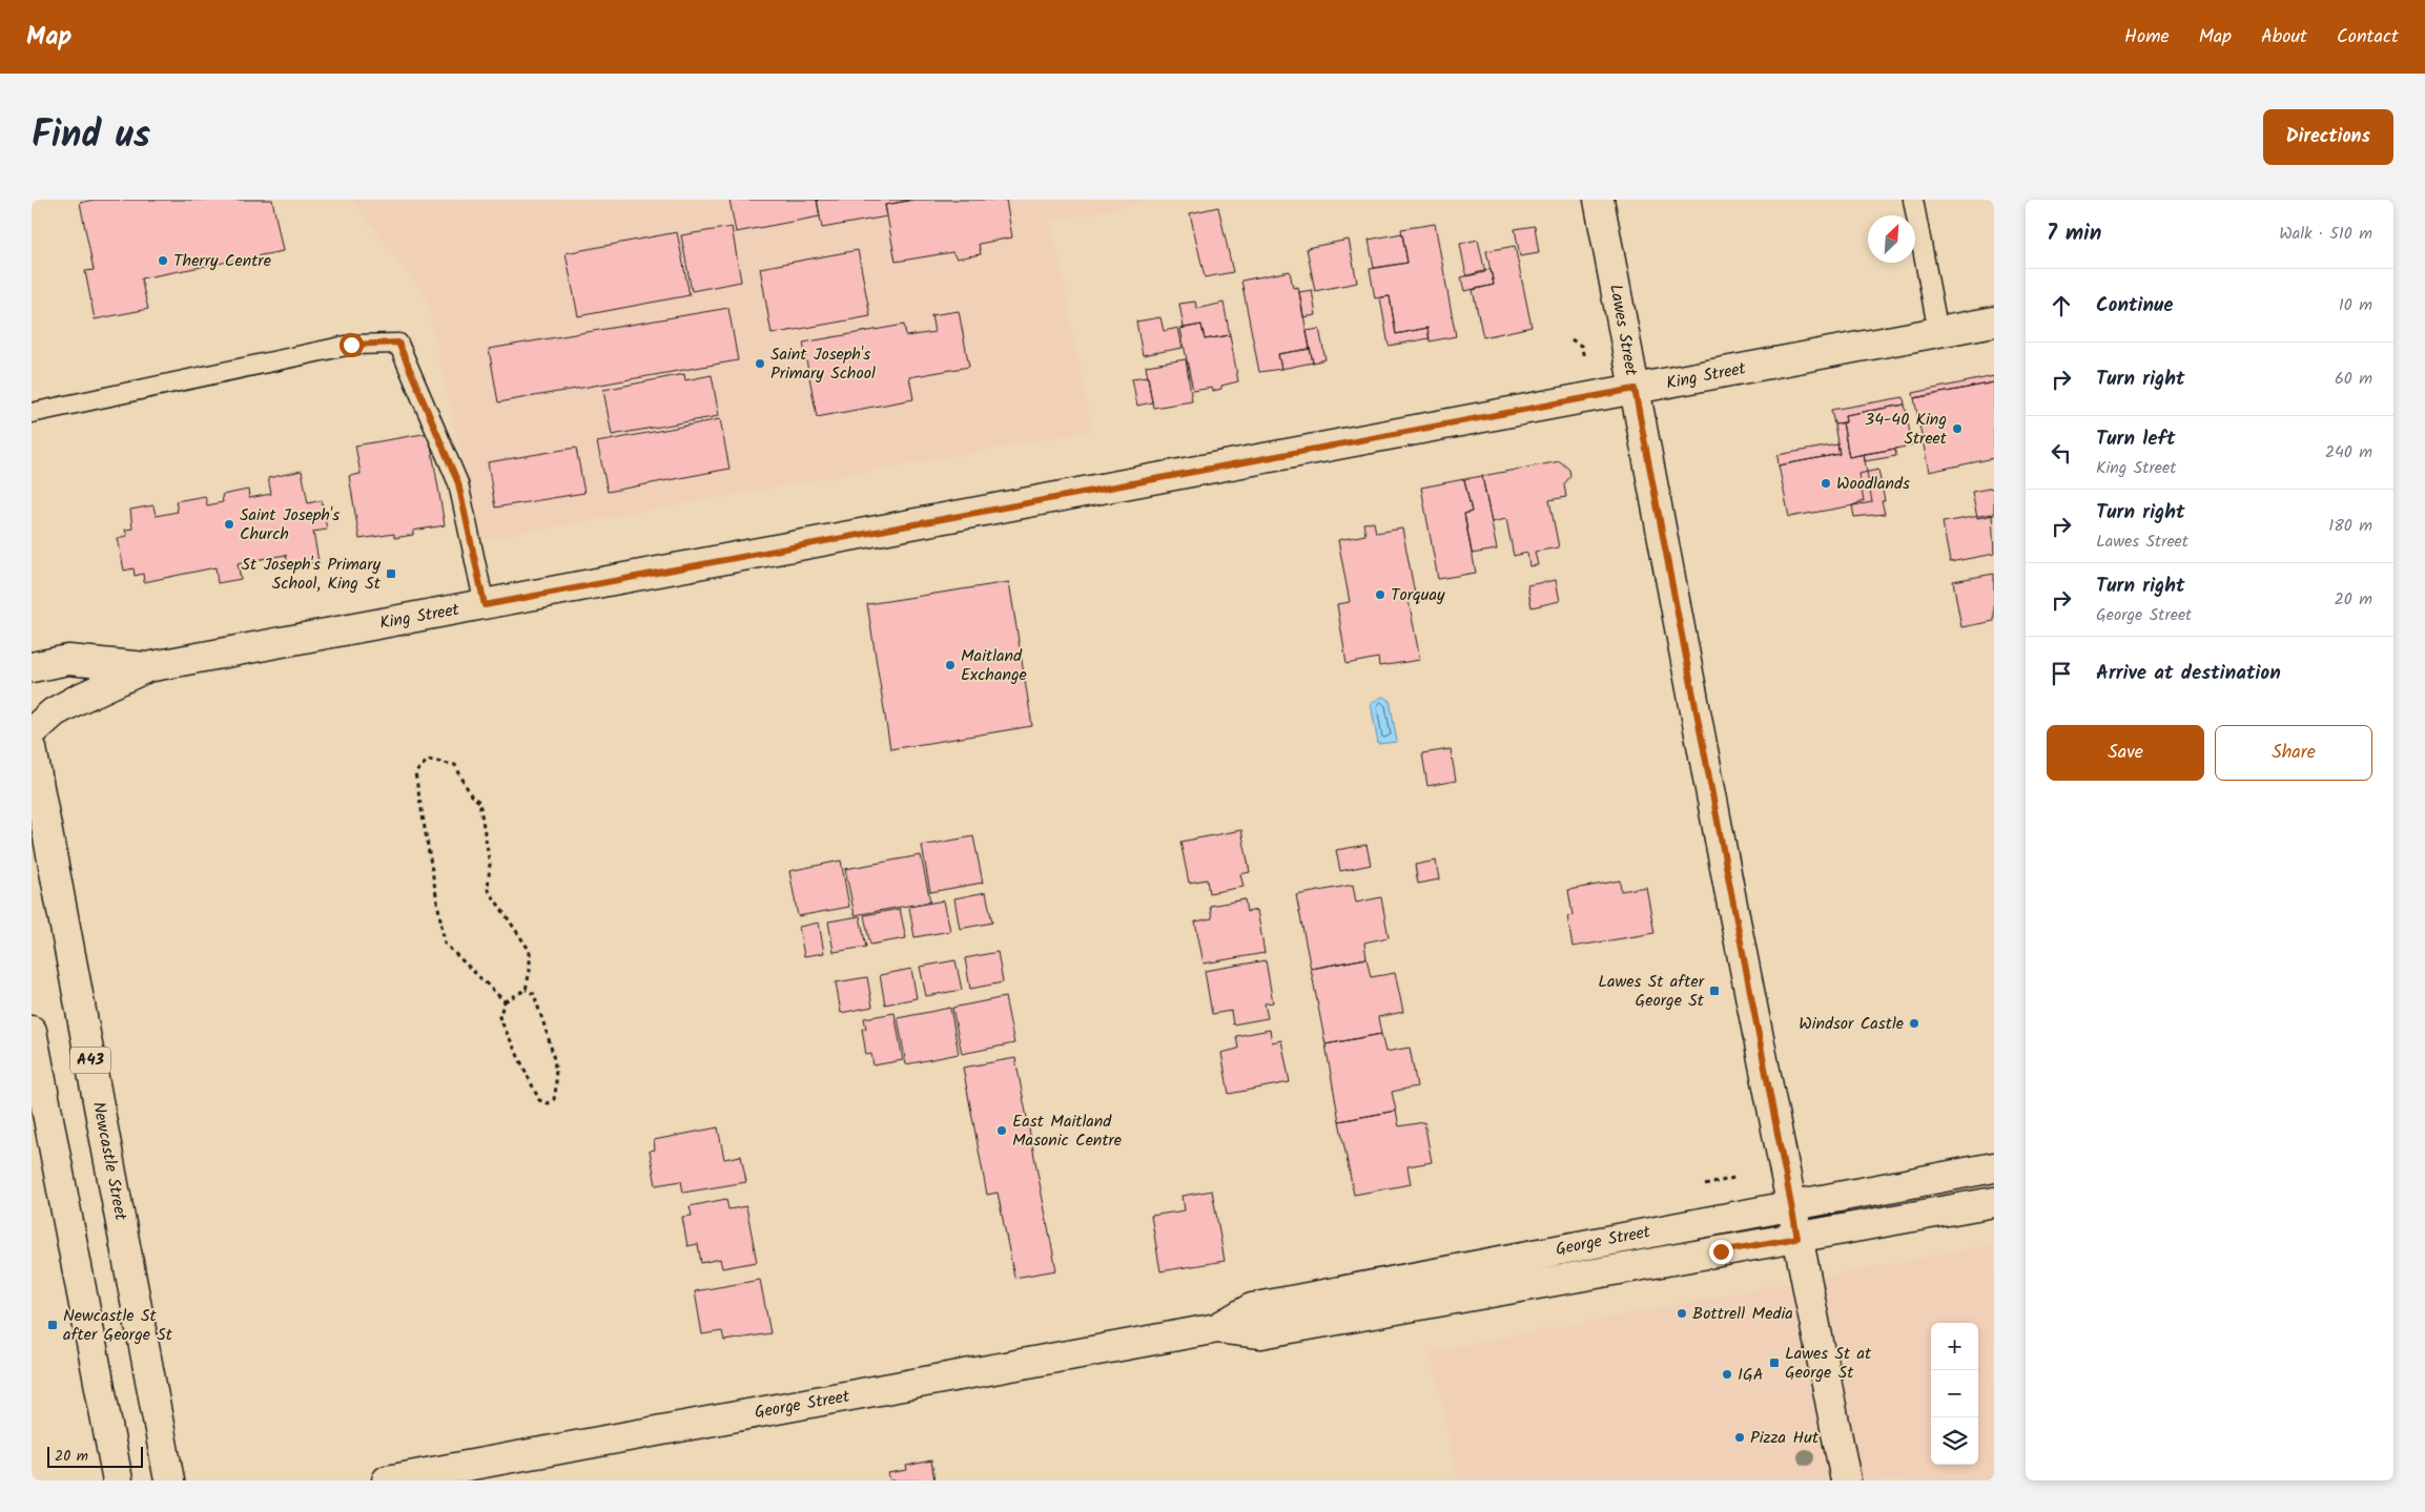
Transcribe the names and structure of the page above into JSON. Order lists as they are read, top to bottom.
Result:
{
  "streets": {
    "main road": [
      "Lawes Street",
      "King Street",
      "A43",
      "Newcastle Street",
      "George Street"
    ]
  },
  "crossings": [
    ["Lawes Street", "King Street"],
    ["Lawes Street", "George Street"]
  ],
  "places": {
    "other": [
      "Therry Centre",
      "Saint Joseph's Primary School",
      "34-40 King Street",
      "Woodlands",
      "Saint Joseph's Church",
      "Torquay",
      "Maitland Exchange",
      "Windsor Castle",
      "East Maitland Masonic Centre",
      "Bottrell Media",
      "IGA",
      "Pizza Hut"
    ],
    "transit": [
      "St Joseph's Primary School, King St",
      "Lawes St after George St",
      "Newcastle St after George St",
      "Lawes St at George St"
    ]
  },
  "scale_bar": "20 m",
  "north": "top right",
  "page": {
    "header": "Map",
    "nav": [
      "Home",
      "Map",
      "About",
      "Contact"
    ],
    "title": "Find us",
    "buttons": [
      "Directions",
      ["Save", "Share"]
    ],
    "heading": ["7 min", "Walk · 510 m"],
    "list": [
      ["Continue", "10 m"],
      ["Turn right", "60 m"],
      ["Turn left", "King Street", "240 m"],
      ["Turn right", "Lawes Street", "180 m"],
      ["Turn right", "George Street", "20 m"],
      "Arrive at destination"
    ],
    "map_buttons": ["+", "−"],
    "scale": "20 m"
  }
}
